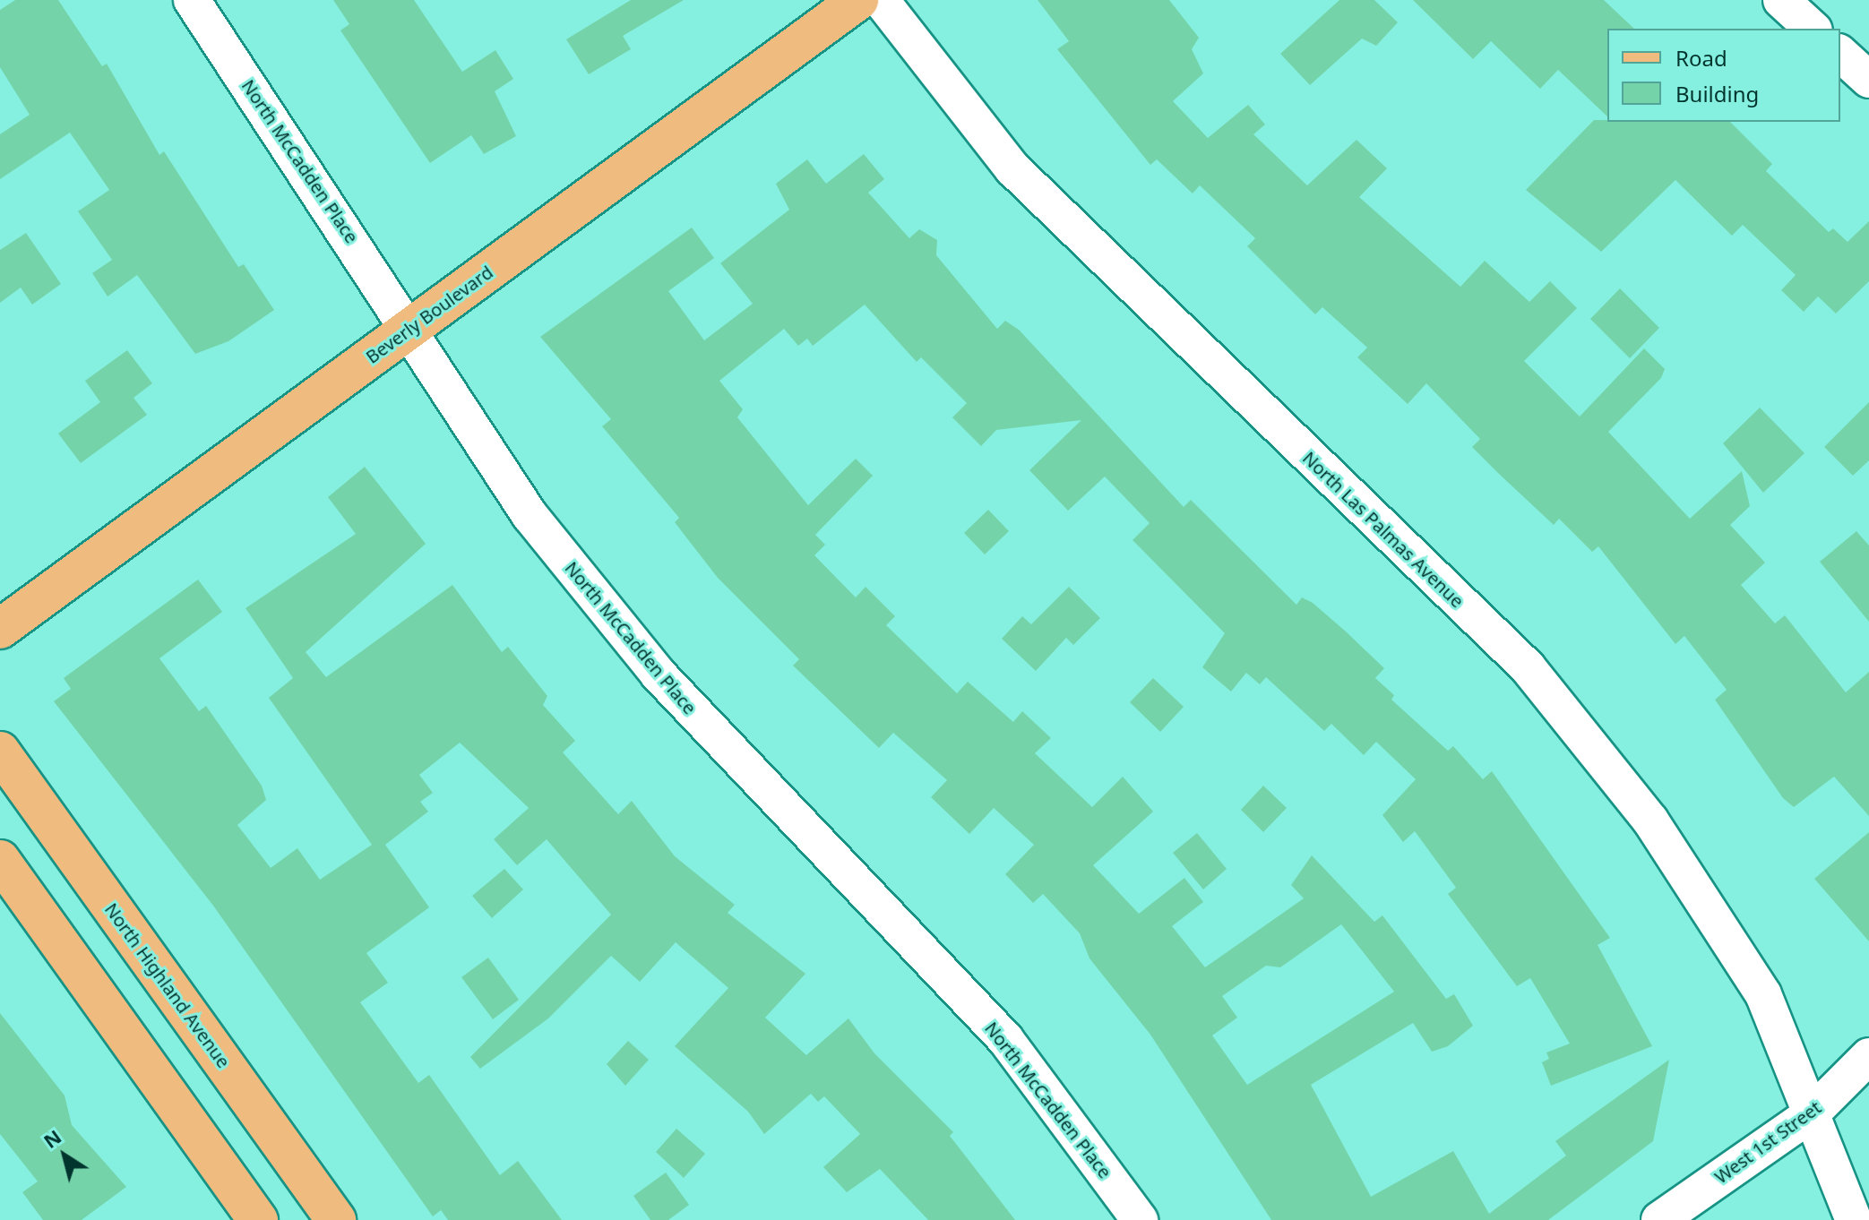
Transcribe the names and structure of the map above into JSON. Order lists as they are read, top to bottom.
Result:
{
  "streets": {
    "main road": ["Beverly Boulevard", "North Highland Avenue"],
    "street": ["North McCadden Place", "North Las Palmas Avenue", "West 1st Street"]
  },
  "crossings": [
    ["North McCadden Place", "Beverly Boulevard"],
    ["North Las Palmas Avenue", "West 1st Street"]
  ],
  "legend": ["Road", "Building"],
  "north": "top left"
}
